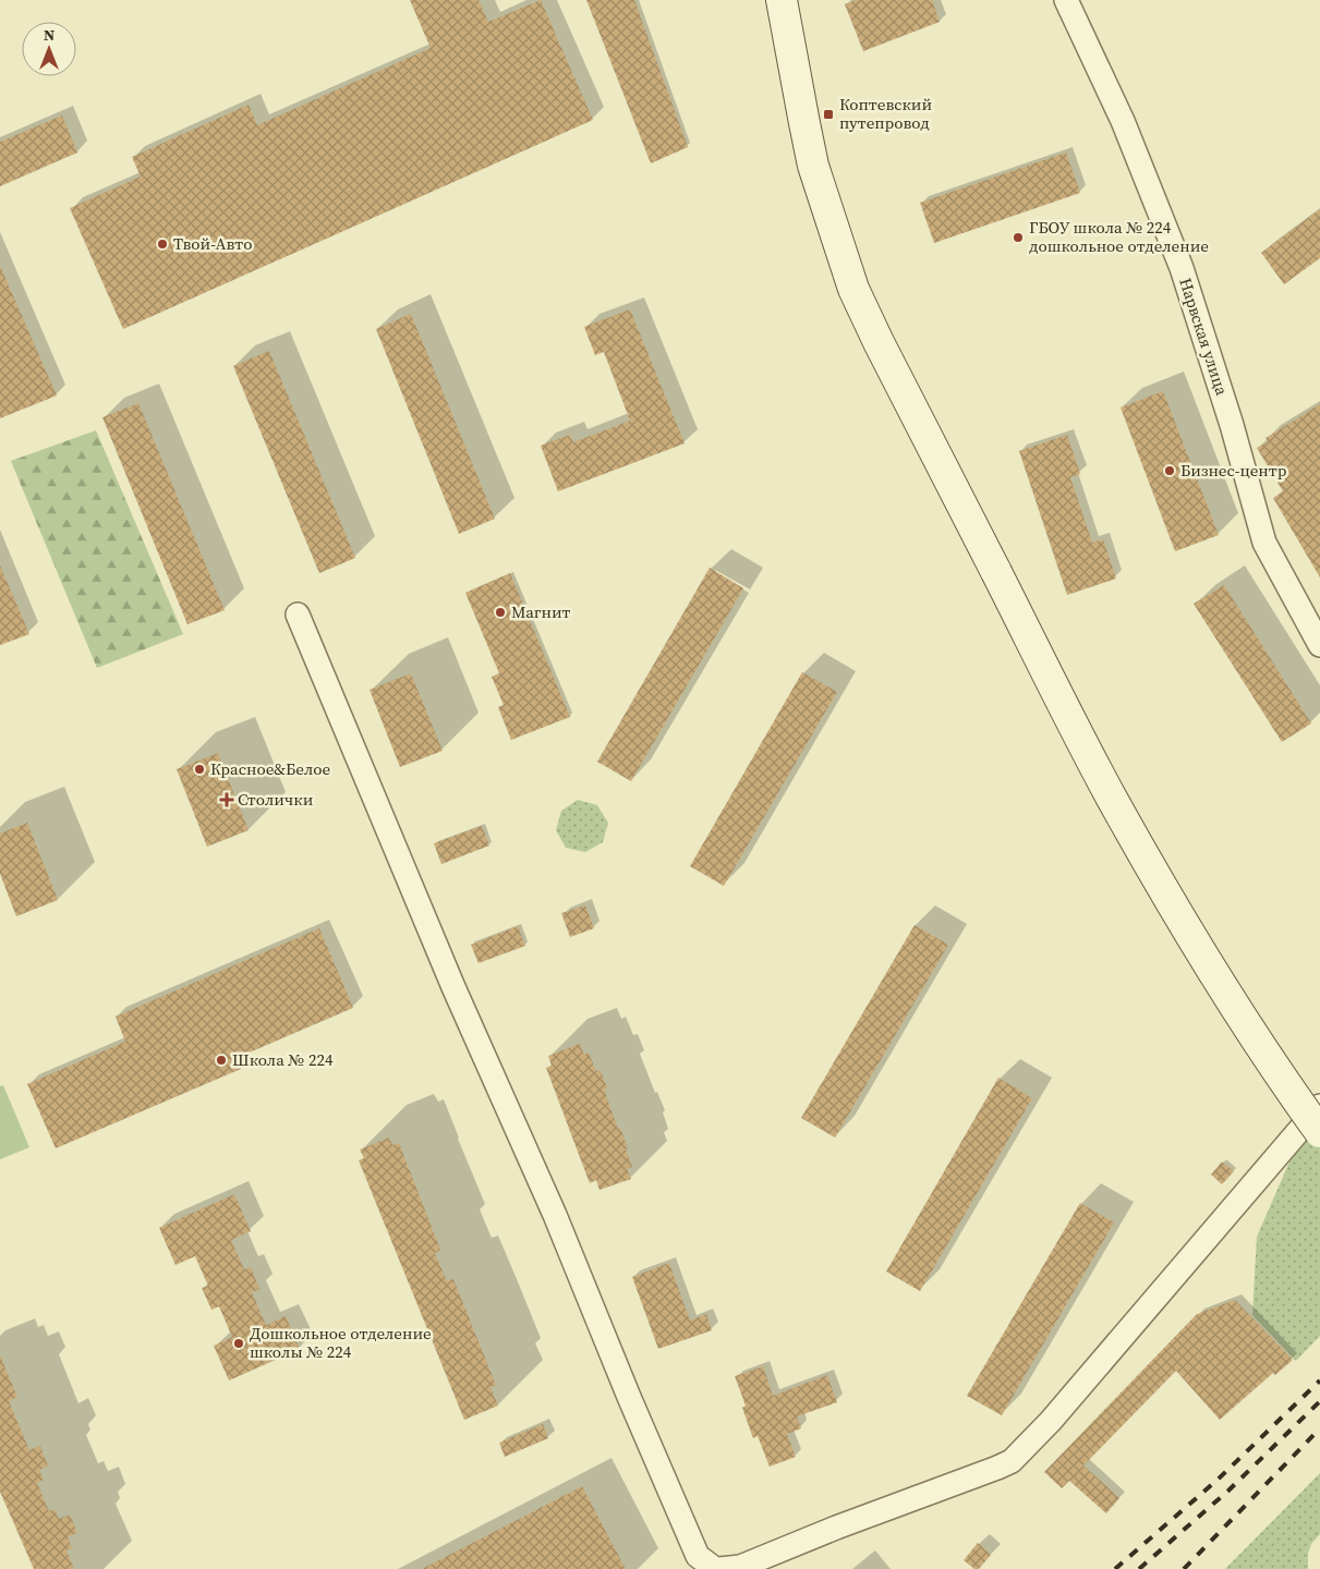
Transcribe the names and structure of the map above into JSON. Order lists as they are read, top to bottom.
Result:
{
  "streets": {
    "street": ["Нарвская улица"]
  },
  "places": {
    "transit": ["Коптевский путепровод"],
    "other": [
      "ГБОУ школа № 224 дошкольное отделение",
      "Твой-Авто",
      "Бизнес-центр",
      "Магнит",
      "Красное&Белое",
      "Школа № 224",
      "Дошкольное отделение школы № 224"
    ],
    "health": ["Столички"]
  },
  "north": "top"
}
